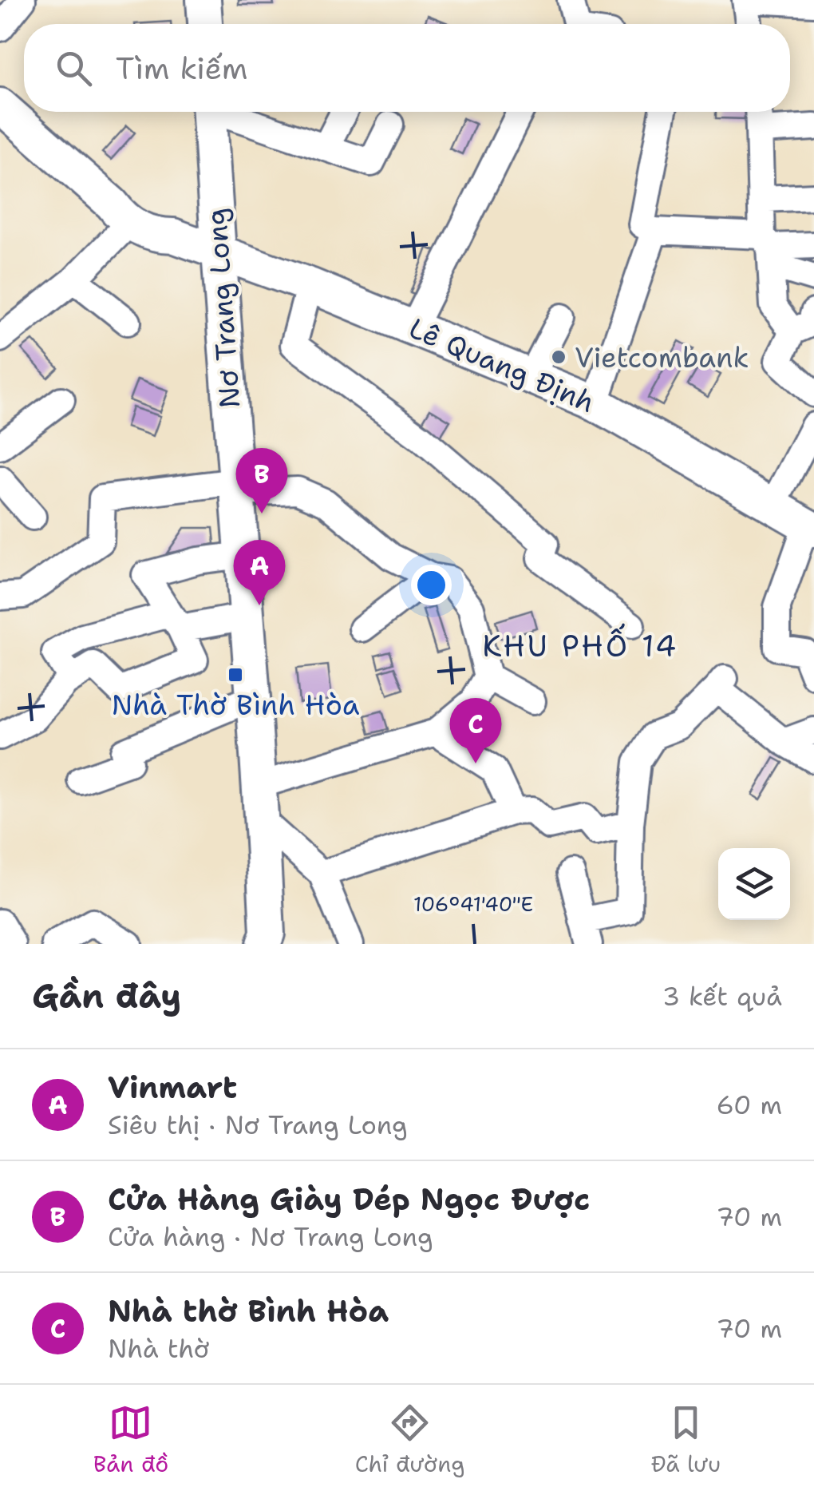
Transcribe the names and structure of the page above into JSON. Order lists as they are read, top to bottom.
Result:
{
  "streets": {
    "main road": ["Nơ Trang Long", "Lê Quang Định"]
  },
  "crossings": [
    ["Nơ Trang Long", "Lê Quang Định"]
  ],
  "districts": ["KHU PHỐ 14"],
  "places": {
    "other": ["Vietcombank"],
    "transit": ["Nhà Thờ Bình Hòa"]
  },
  "page": {
    "search": "Tìm kiếm",
    "pins": ["B", "A", "C"],
    "heading": ["Gần đây", "3 kết quả"],
    "list": [
      {
        "mark": "A",
        "name": "Vinmart",
        "note": "Siêu thị · Nơ Trang Long",
        "value": "60 m"
      },
      {
        "mark": "B",
        "name": "Cửa Hàng Giày Dép Ngọc Được",
        "note": "Cửa hàng · Nơ Trang Long",
        "value": "70 m"
      },
      {
        "mark": "C",
        "name": "Nhà thờ Bình Hòa",
        "note": "Nhà thờ",
        "value": "70 m"
      }
    ],
    "nav": ["Bản đồ", "Chỉ đường", "Đã lưu"]
  },
  "coordinates": ["106°41'40\"E"]
}
